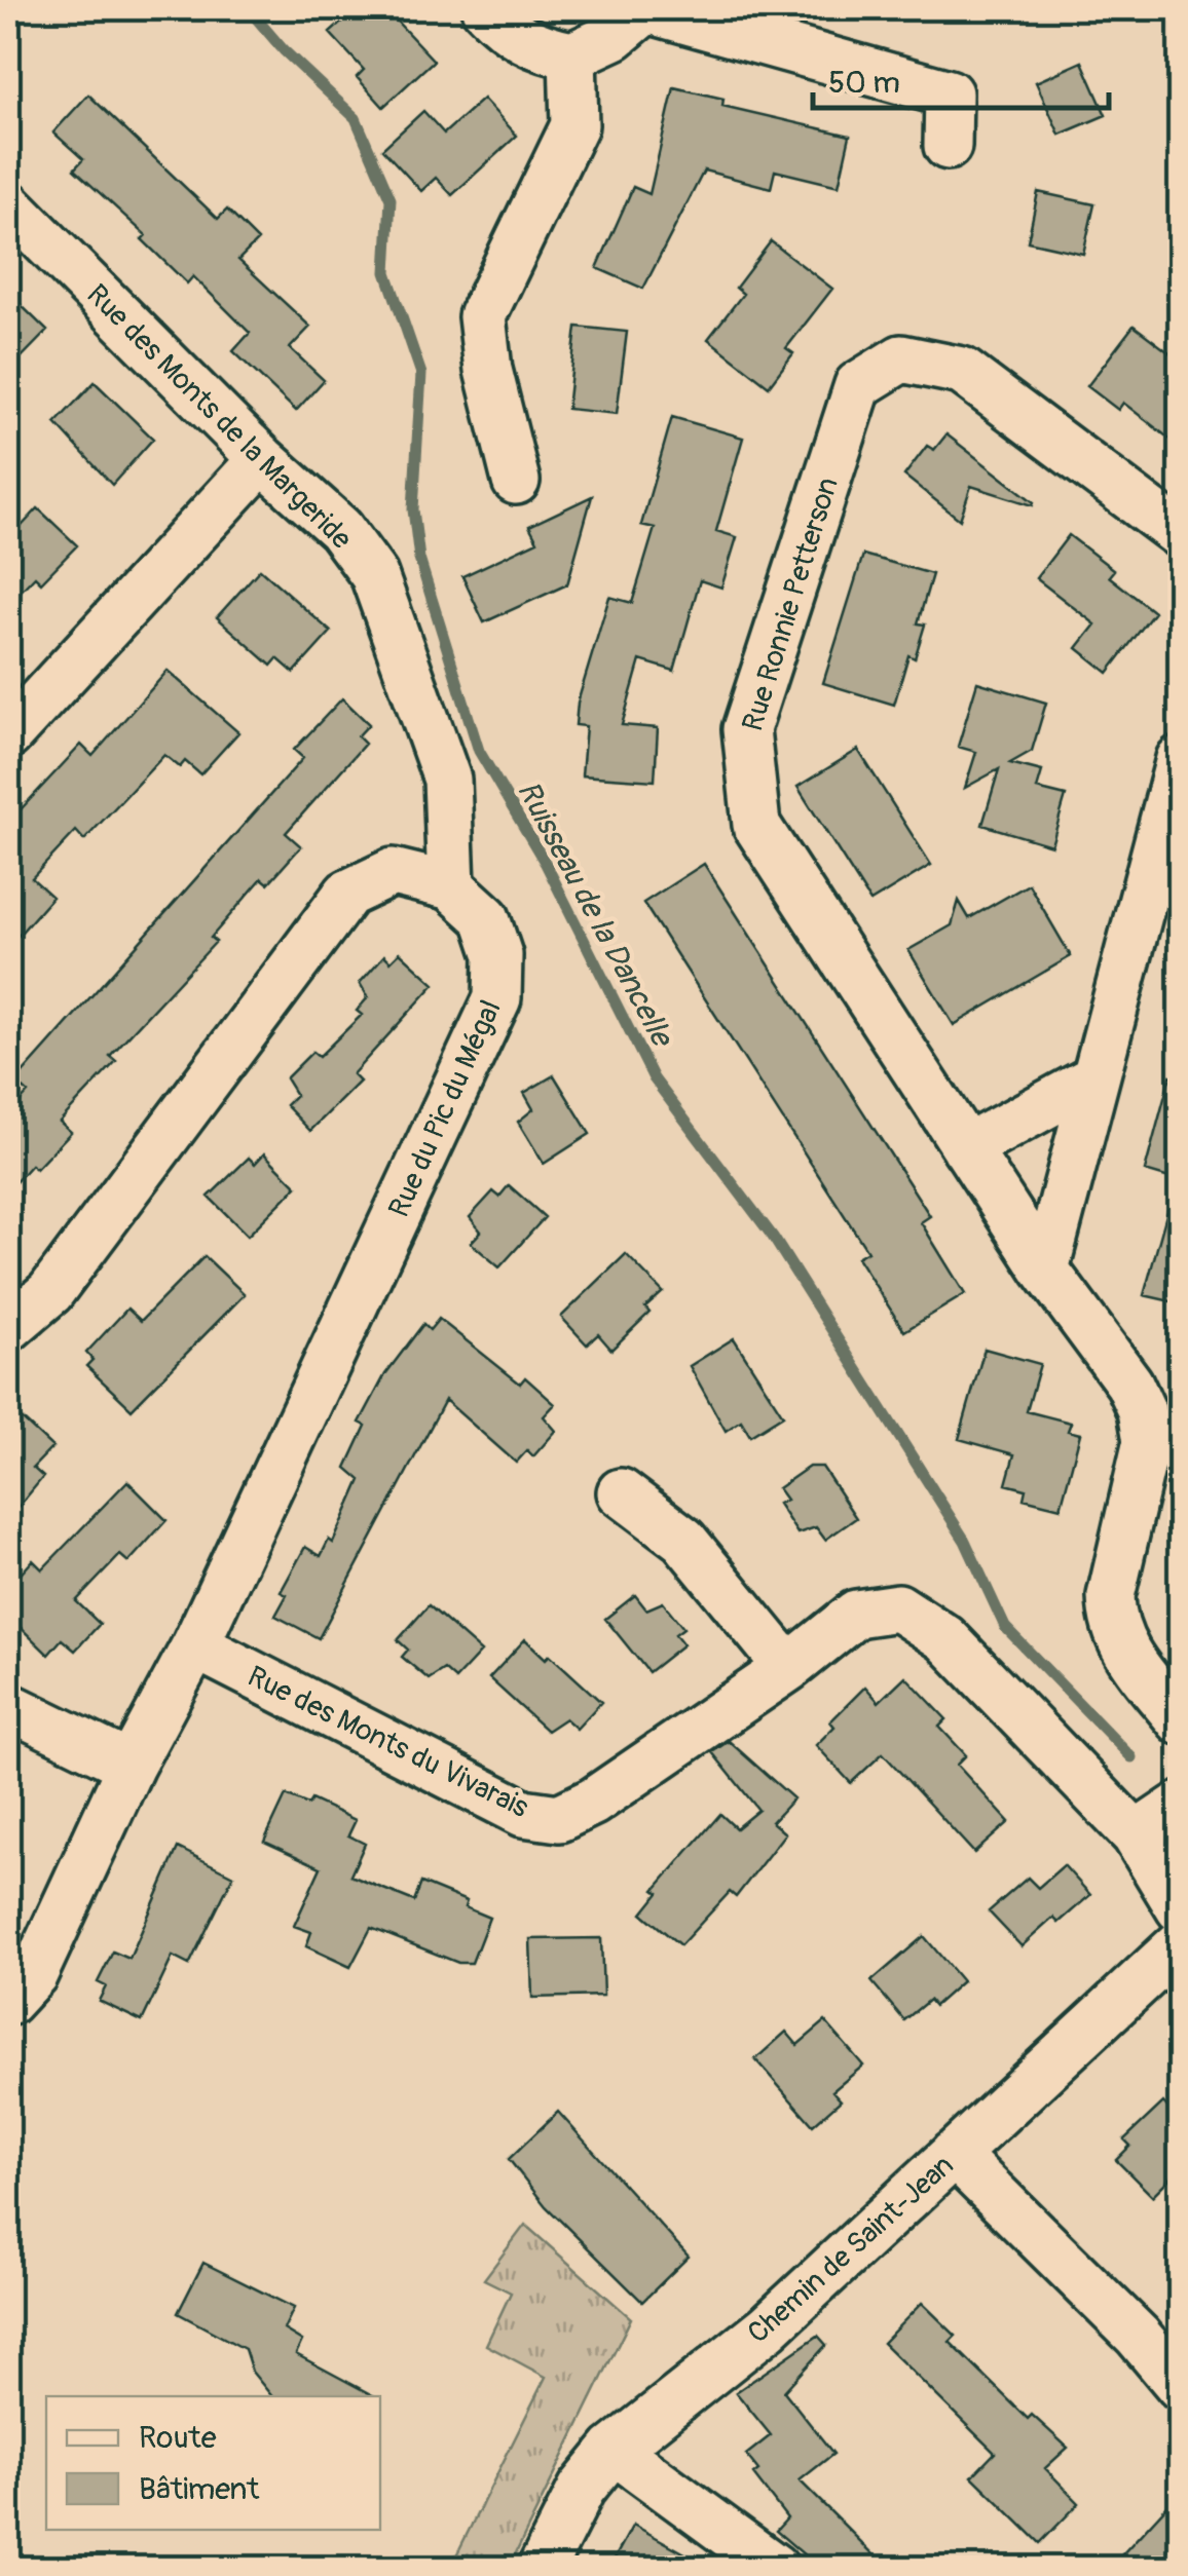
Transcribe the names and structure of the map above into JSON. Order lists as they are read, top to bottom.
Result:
{
  "streets": {
    "street": [
      "Rue des Monts de la Margeride",
      "Rue Ronnie Petterson",
      "Rue du Pic du Mégal",
      "Rue des Monts du Vivarais",
      "Chemin de Saint-Jean"
    ]
  },
  "crossings": [
    ["Rue des Monts de la Margeride", "Rue du Pic du Mégal"],
    ["Rue du Pic du Mégal", "Rue des Monts du Vivarais"]
  ],
  "water": ["Ruisseau de la Dancelle"],
  "legend": ["Route", "Bâtiment"],
  "scale_bar": "50 m"
}
